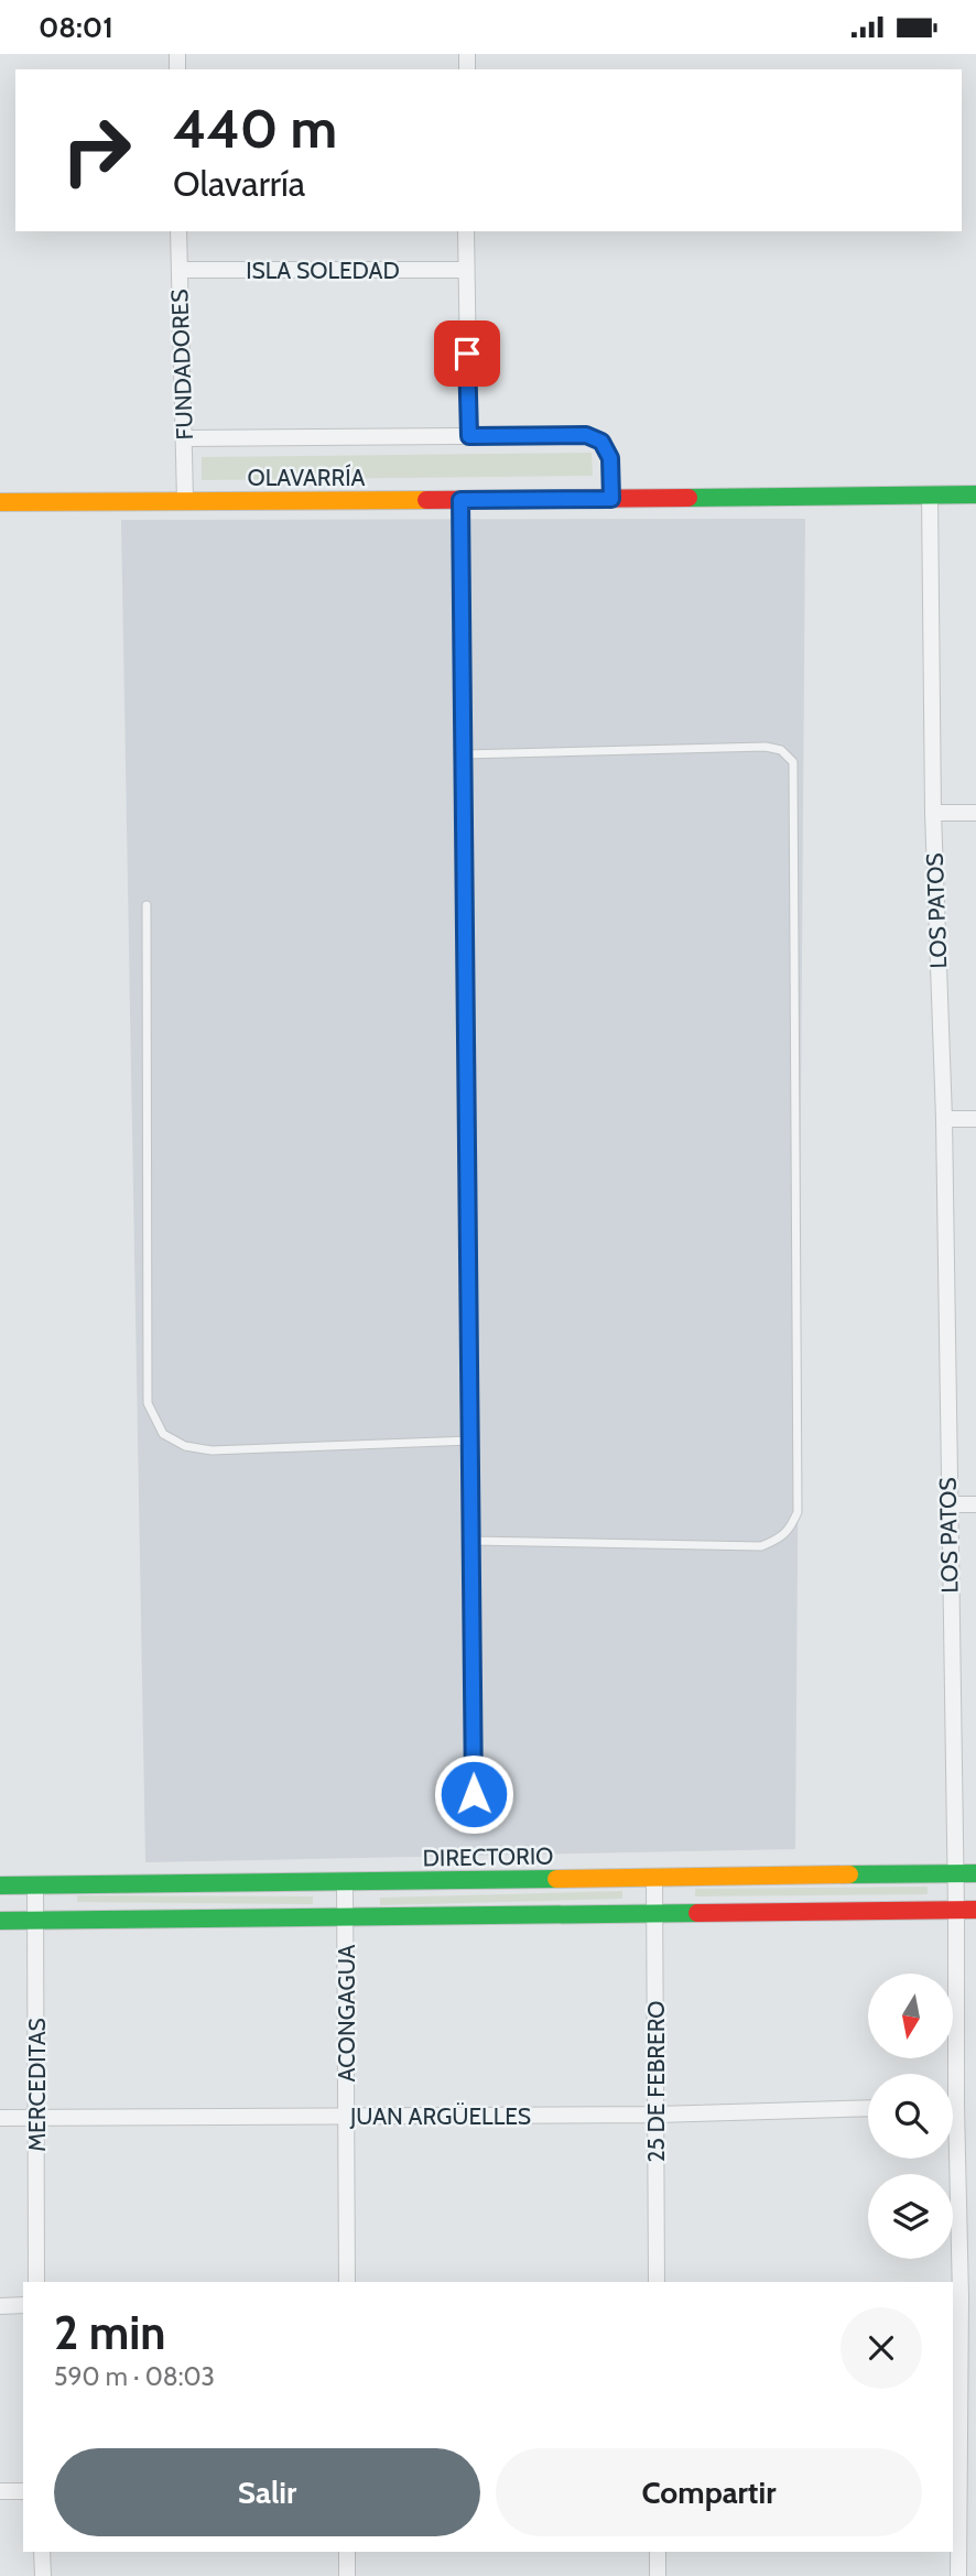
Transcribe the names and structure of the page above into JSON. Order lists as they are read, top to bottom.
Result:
{
  "streets": {
    "main road": ["OLAVARRÍA", "DIRECTORIO"],
    "street": [
      "ISLA SOLEDAD",
      "FUNDADORES",
      "LOS PATOS",
      "ACONGAGUA",
      "25 DE FEBRERO",
      "MERCEDITAS",
      "JUAN ARGÜELLES"
    ]
  },
  "crossings": [
    ["ISLA SOLEDAD", "FUNDADORES"],
    ["FUNDADORES", "OLAVARRÍA"],
    ["OLAVARRÍA", "LOS PATOS"],
    ["LOS PATOS", "DIRECTORIO"],
    ["DIRECTORIO", "ACONGAGUA"],
    ["DIRECTORIO", "25 DE FEBRERO"],
    ["DIRECTORIO", "MERCEDITAS"],
    ["ACONGAGUA", "JUAN ARGÜELLES"],
    ["25 DE FEBRERO", "JUAN ARGÜELLES"],
    ["MERCEDITAS", "JUAN ARGÜELLES"]
  ],
  "north": "bottom",
  "page": {
    "status": "08:01",
    "turn": ["440 m", "Olavarría"],
    "heading": ["2 min", "590 m · 08:03"],
    "buttons": ["Salir", "Compartir"]
  }
}
